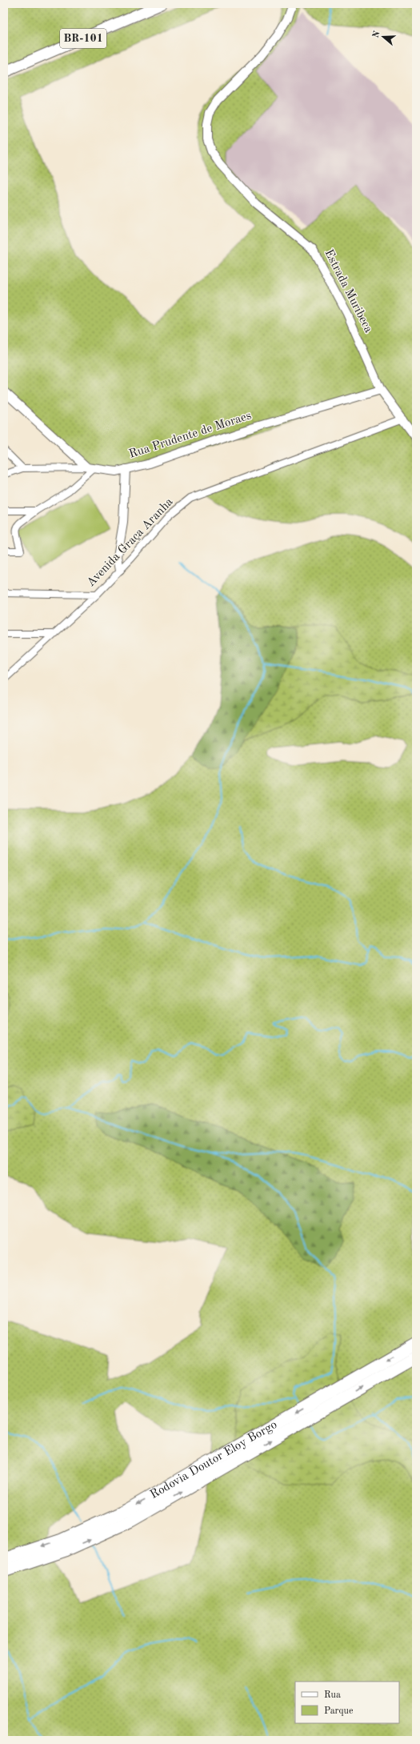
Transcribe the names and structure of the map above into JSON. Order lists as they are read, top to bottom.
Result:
{
  "streets": {
    "highway": ["Rodovia Doutor Eloy Borgo"],
    "main road": ["BR-101"],
    "street": ["Estrada Muribeca", "Rua Prudente de Moraes", "Avenida Graça Aranha"]
  },
  "crossings": [
    ["Estrada Muribeca", "Rua Prudente de Moraes"],
    ["Estrada Muribeca", "Avenida Graça Aranha"]
  ],
  "legend": ["Rua", "Parque"],
  "north": "left"
}
